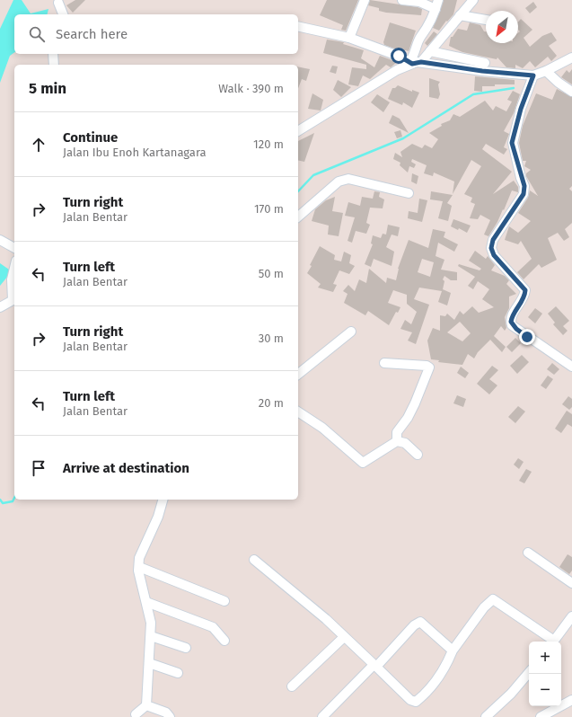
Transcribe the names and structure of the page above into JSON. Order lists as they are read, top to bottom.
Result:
{
  "north": "bottom left",
  "page": {
    "search": "Search here",
    "heading": ["5 min", "Walk · 390 m"],
    "list": [
      ["Continue", "Jalan Ibu Enoh Kartanagara", "120 m"],
      ["Turn right", "Jalan Bentar", "170 m"],
      ["Turn left", "Jalan Bentar", "50 m"],
      ["Turn right", "Jalan Bentar", "30 m"],
      ["Turn left", "Jalan Bentar", "20 m"],
      "Arrive at destination"
    ],
    "map_buttons": ["+", "−"]
  }
}
